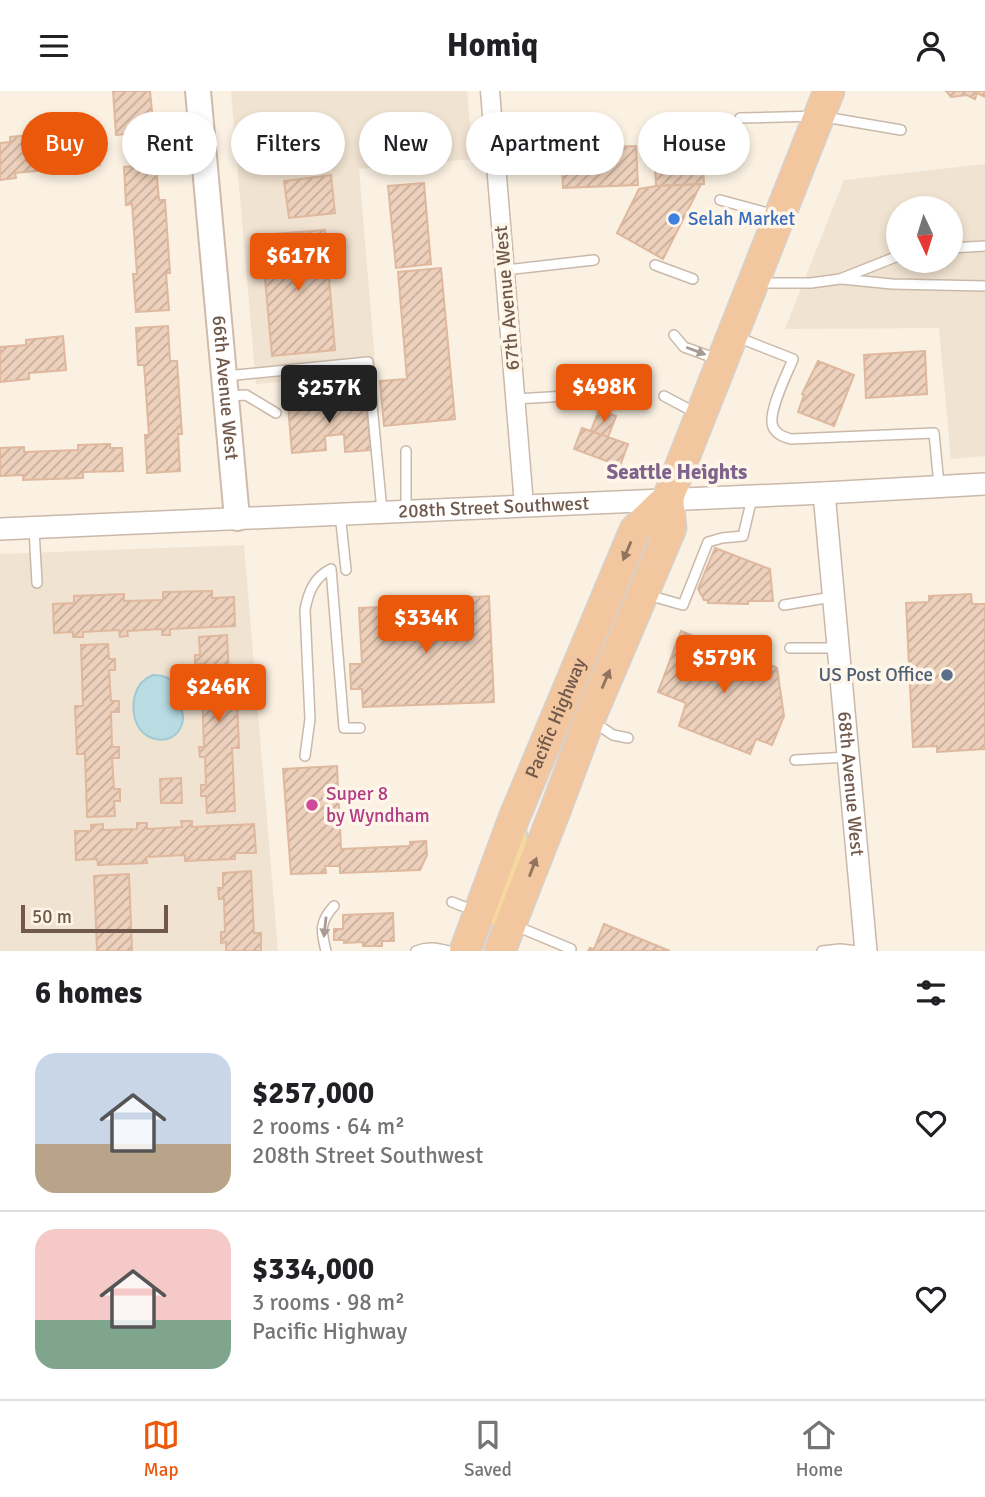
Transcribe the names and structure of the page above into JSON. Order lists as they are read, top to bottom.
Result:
{
  "streets": {
    "highway": ["Pacific Highway"],
    "main road": ["66th Avenue West"],
    "street": ["67th Avenue West", "208th Street Southwest", "68th Avenue West"]
  },
  "crossings": [
    ["67th Avenue West", "208th Street Southwest"],
    ["66th Avenue West", "208th Street Southwest"],
    ["208th Street Southwest", "Pacific Highway"],
    ["208th Street Southwest", "68th Avenue West"]
  ],
  "districts": ["Seattle Heights"],
  "places": ["Selah Market", "US Post Office", "Super 8 by Wyndham"],
  "scale_bar": "50 m",
  "north": "bottom",
  "page": {
    "header": "Homiq",
    "chip": [
      "Buy",
      "Rent",
      "Filters",
      "New",
      "Apartment",
      "House"
    ],
    "price": [
      "$617K",
      "$498K",
      "$257K",
      "$334K",
      "$579K",
      "$246K"
    ],
    "scale": "50 m",
    "heading": "6 homes",
    "list": [
      {
        "name": "$257,000",
        "note": "2 rooms · 64 m² · 208th Street Southwest"
      },
      {
        "name": "$334,000",
        "note": "3 rooms · 98 m² · Pacific Highway"
      }
    ],
    "tabs": ["Map", "Saved", "Home"]
  }
}
